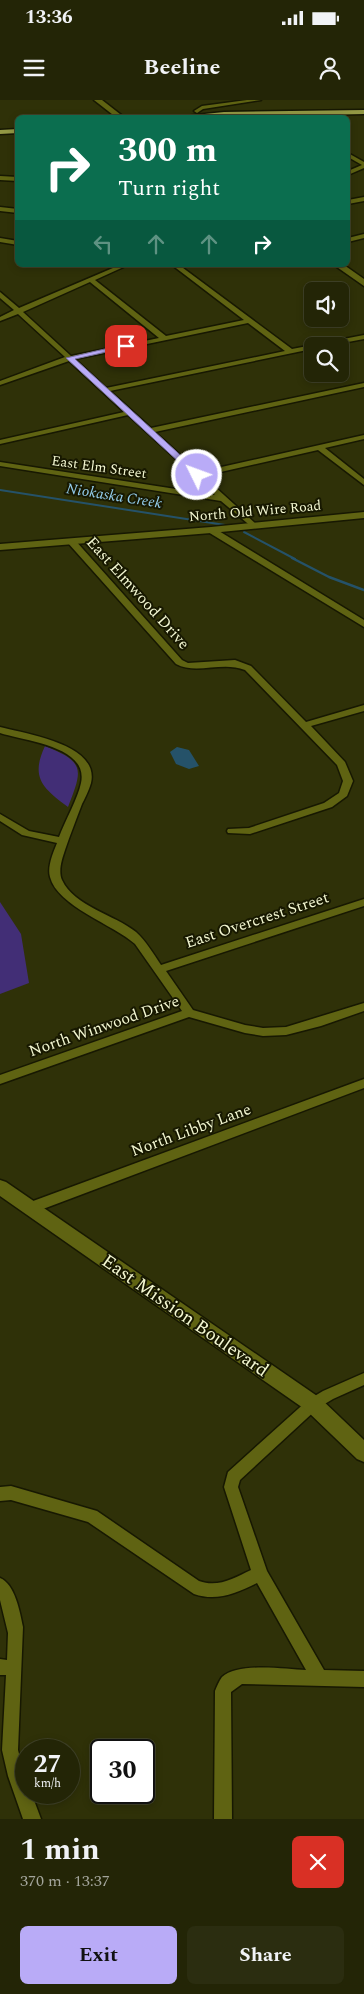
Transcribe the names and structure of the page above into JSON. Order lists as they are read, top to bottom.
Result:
{
  "streets": {
    "street": [
      "East Elm Street",
      "North Old Wire Road",
      "East Elmwood Drive",
      "East Overcrest Street",
      "North Winwood Drive",
      "North Libby Lane",
      "East Mission Boulevard"
    ]
  },
  "crossings": [
    ["North Old Wire Road", "East Elmwood Drive"],
    ["North Libby Lane", "East Mission Boulevard"]
  ],
  "water": ["Niokaska Creek"],
  "page": {
    "status": "13:36",
    "header": "Beeline",
    "turn": ["300 m", "Turn right"],
    "speed": "27 km/h",
    "limit": "30",
    "heading": ["1 min", "370 m · 13:37"],
    "buttons": ["Exit", "Share"]
  }
}
